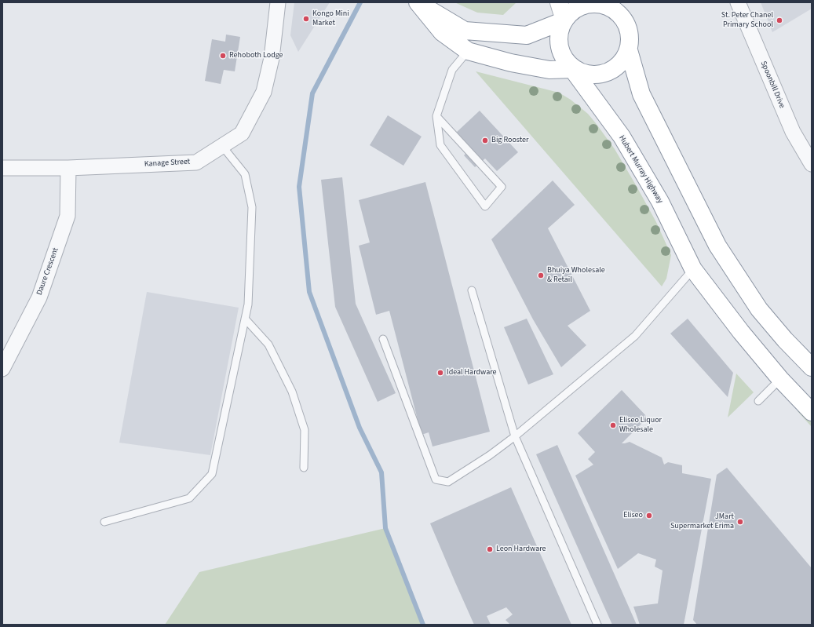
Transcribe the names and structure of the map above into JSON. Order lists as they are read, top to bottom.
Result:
{
  "streets": {
    "main road": ["Hubert Murray Highway"],
    "street": ["Spoonbill Drive", "Kanage Street", "Daure Crescent"]
  },
  "crossings": [
    ["Kanage Street", "Daure Crescent"]
  ],
  "places": [
    "Kongo Mini Market",
    "St. Peter Chanel Primary School",
    "Rehoboth Lodge",
    "Big Rooster",
    "Bhuiya Wholesale & Retail",
    "Ideal Hardware",
    "Eliseo Liquor Wholesale",
    "Eliseo",
    "JMart Supermarket Erima",
    "Leon Hardware"
  ]
}
